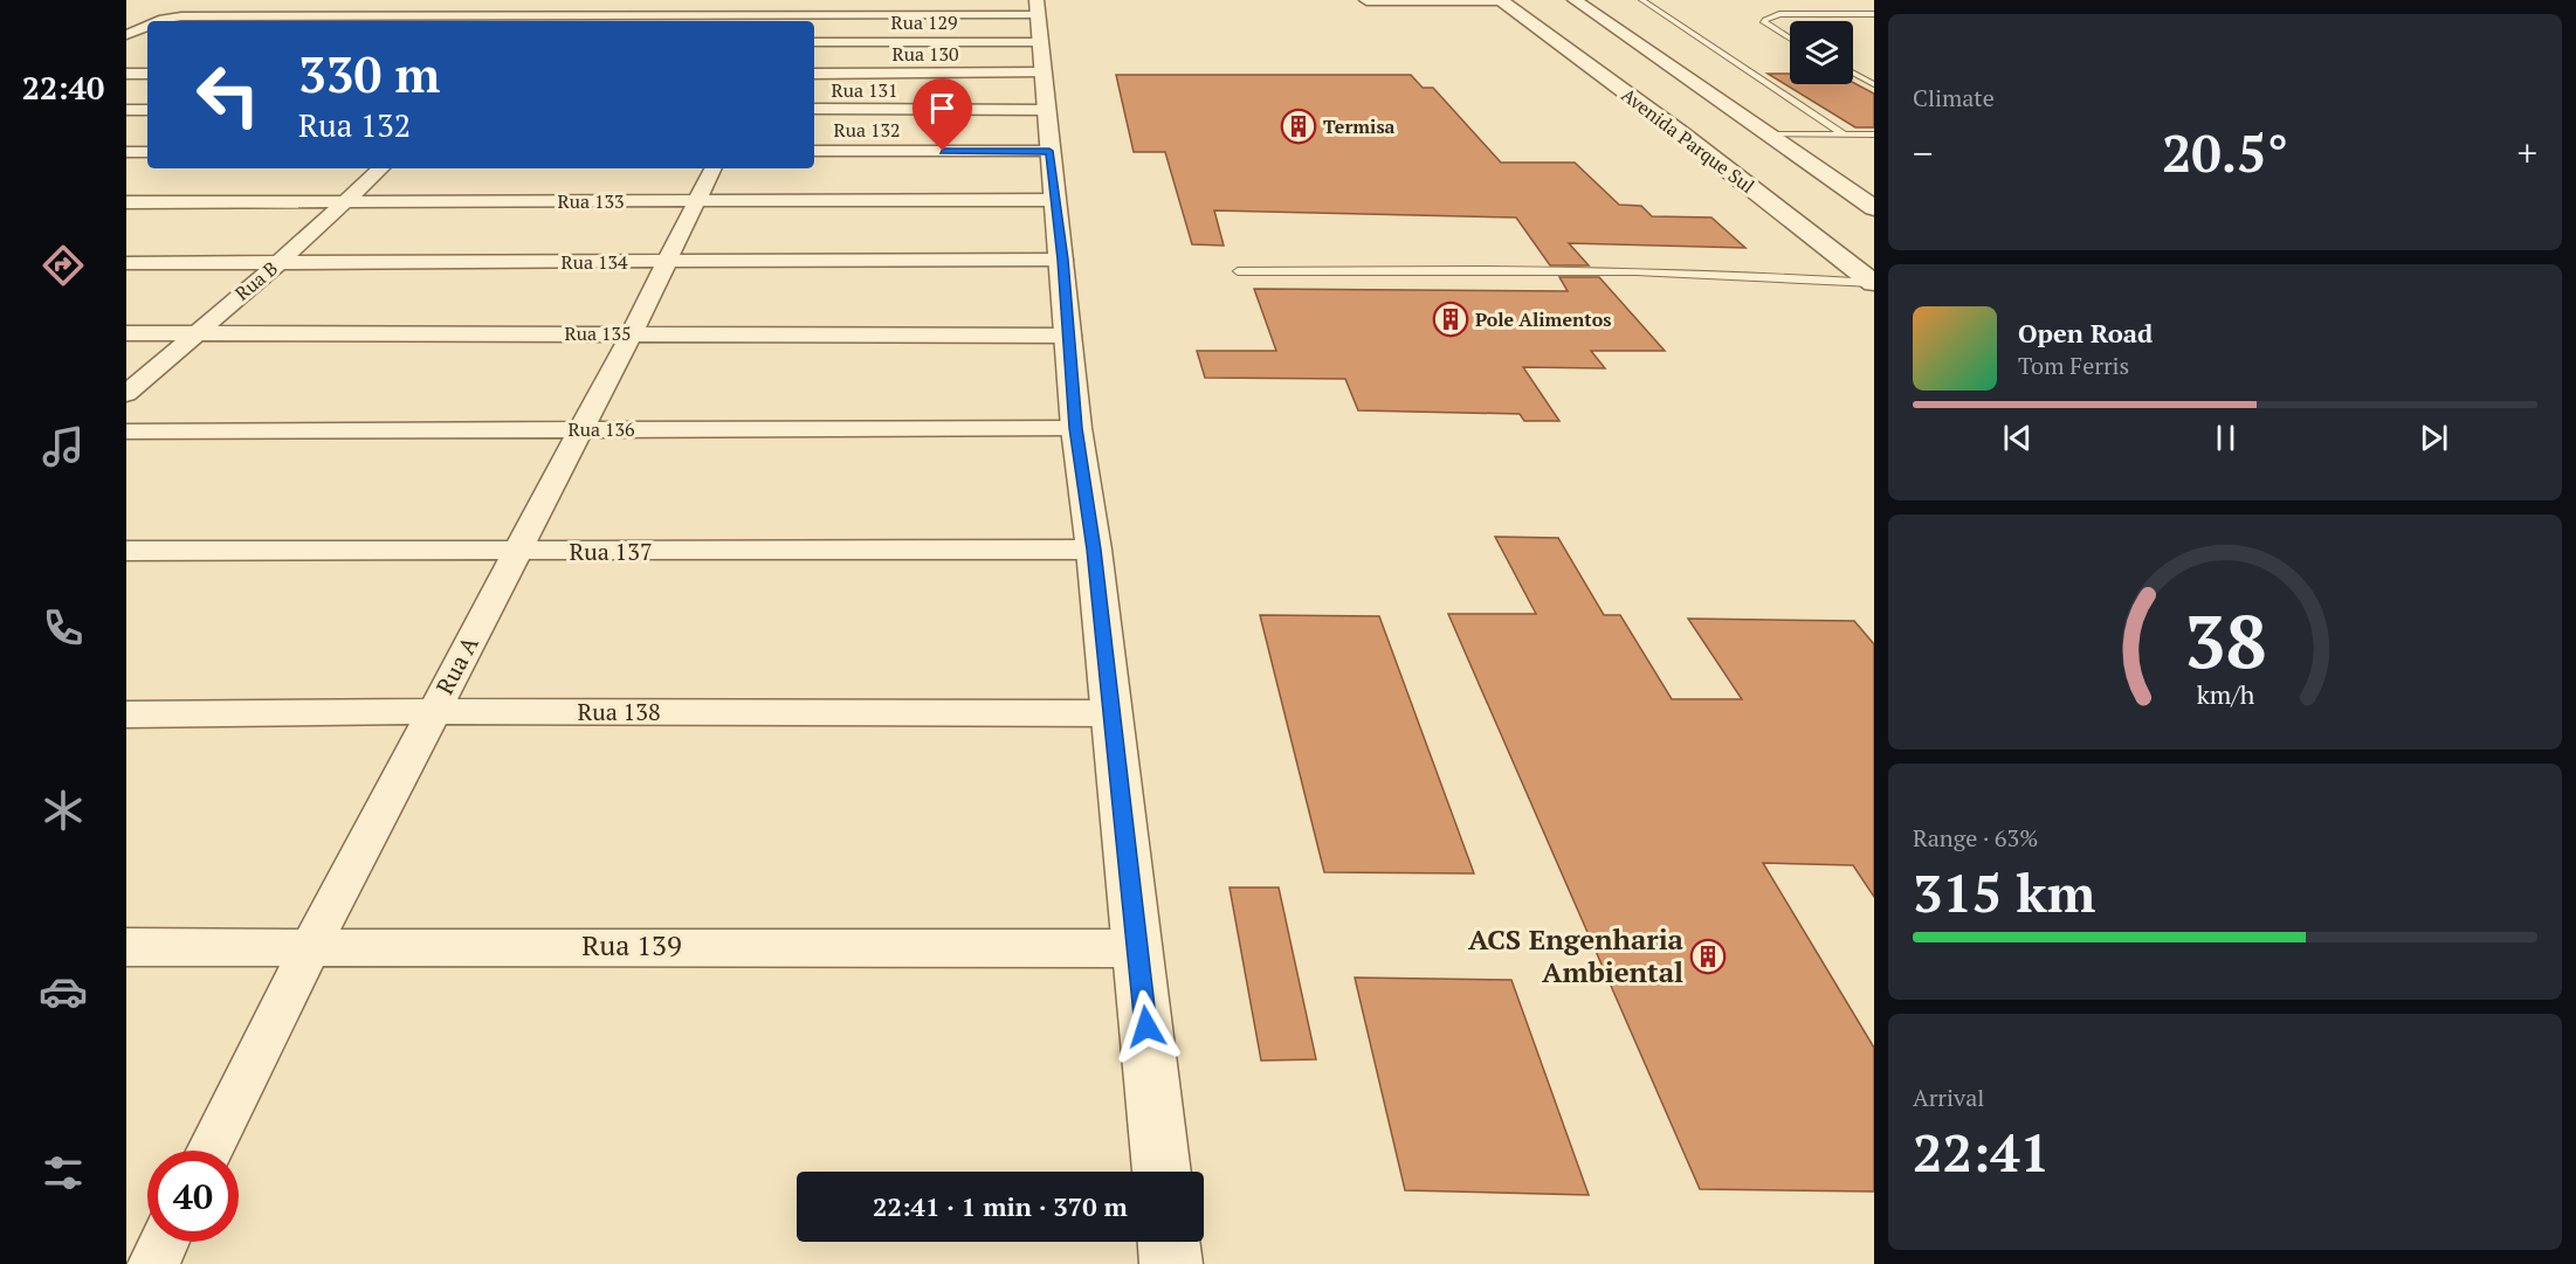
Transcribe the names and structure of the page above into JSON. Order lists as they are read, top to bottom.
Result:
{
  "streets": {
    "street": [
      "Rua 129",
      "Rua 130",
      "Rua 131",
      "Rua 132",
      "Avenida Parque Sul",
      "Rua 133",
      "Rua 134",
      "Rua B",
      "Rua 135",
      "Rua 136",
      "Rua 137",
      "Rua A",
      "Rua 138",
      "Rua 139"
    ]
  },
  "crossings": [
    ["Rua 129", "Rua 130"],
    ["Rua 133", "Rua B"],
    ["Rua 133", "Rua A"],
    ["Rua 134", "Rua B"],
    ["Rua 134", "Rua A"],
    ["Rua B", "Rua 135"],
    ["Rua 135", "Rua A"],
    ["Rua 136", "Rua A"],
    ["Rua 137", "Rua A"],
    ["Rua A", "Rua 138"],
    ["Rua A", "Rua 139"]
  ],
  "places": {
    "building": ["Termisa", "Pole Alimentos", "ACS Engenharia Ambiental"]
  },
  "page": {
    "tabs": "22:40",
    "tile": [
      "Climate",
      ["Range · 63%", "315 km"],
      ["Arrival", "22:41"]
    ],
    "turn": ["330 m", "Rua 132"],
    "heat": ["−", "20.5°", "+"],
    "song": ["Open Road", "Tom Ferris"],
    "limit": "40",
    "trip": "22:41 · 1 min · 370 m",
    "gauge": ["38", "km/h"]
  }
}
